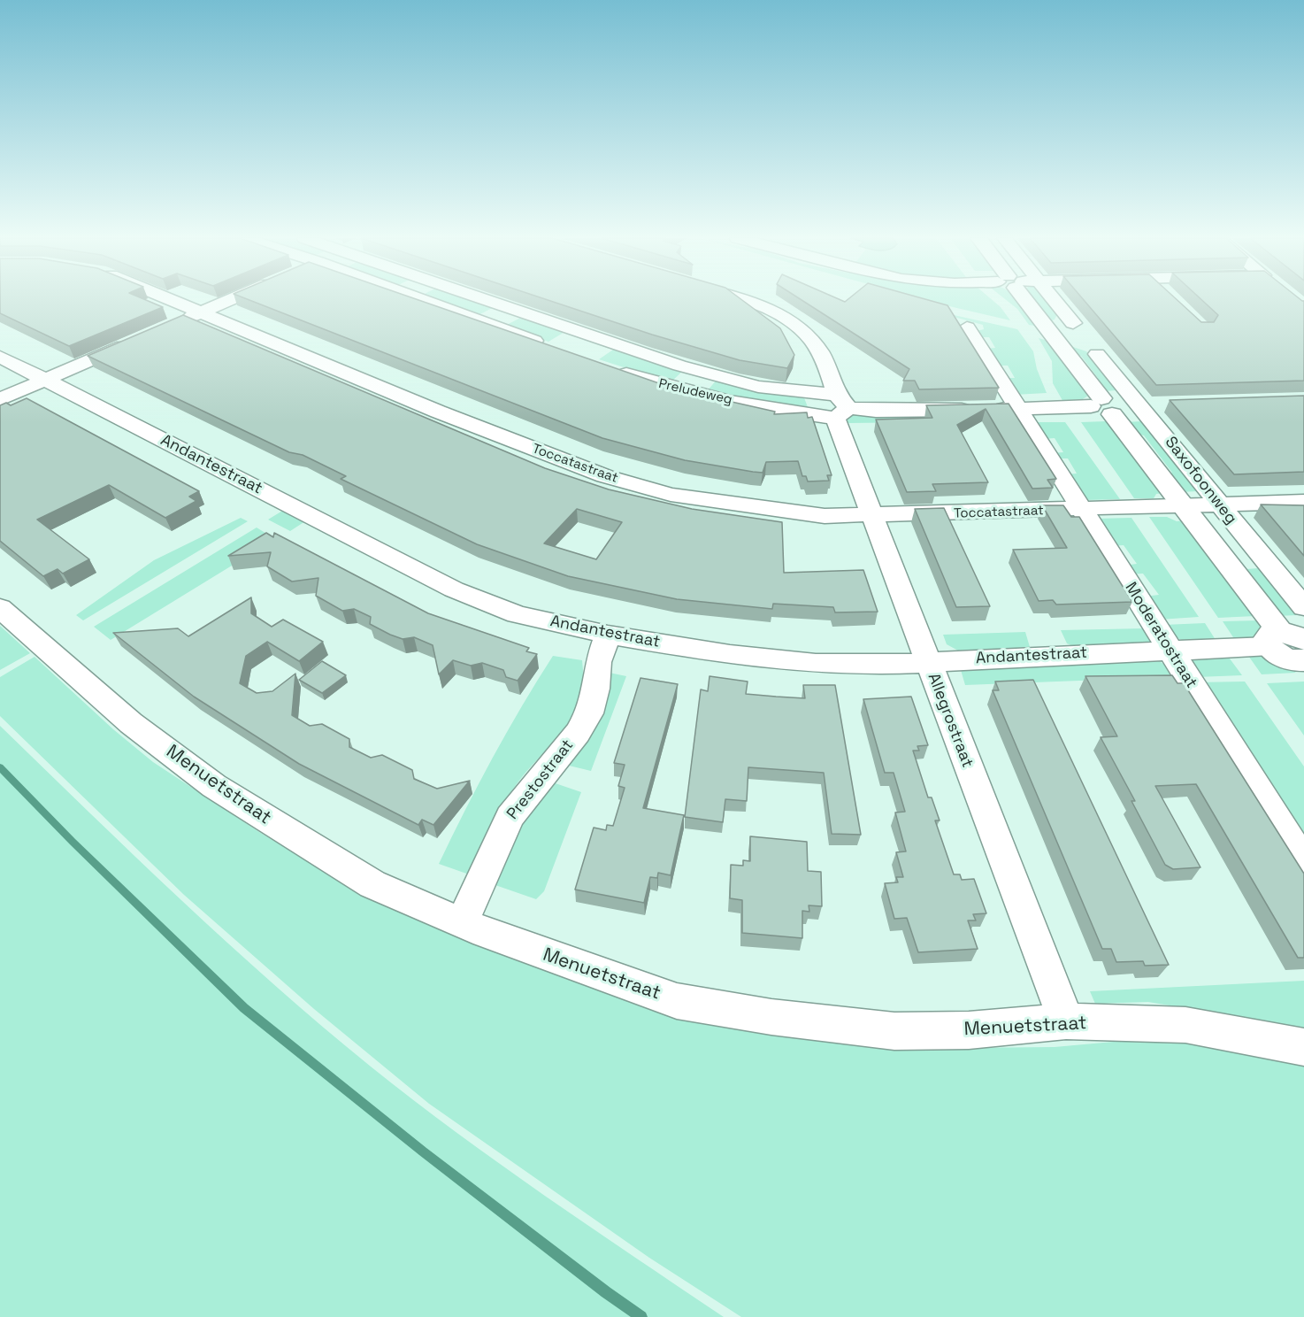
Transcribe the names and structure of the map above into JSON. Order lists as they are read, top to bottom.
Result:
{
  "streets": {
    "street": [
      "Preludeweg",
      "Toccatastraat",
      "Andantestraat",
      "Saxofoonweg",
      "Moderatostraat",
      "Allegrostraat",
      "Prestostraat",
      "Menuetstraat"
    ]
  },
  "crossings": [
    ["Preludeweg", "Saxofoonweg"],
    ["Preludeweg", "Moderatostraat"],
    ["Preludeweg", "Allegrostraat"],
    ["Toccatastraat", "Saxofoonweg"],
    ["Toccatastraat", "Moderatostraat"],
    ["Toccatastraat", "Allegrostraat"],
    ["Andantestraat", "Saxofoonweg"],
    ["Andantestraat", "Moderatostraat"],
    ["Andantestraat", "Allegrostraat"],
    ["Andantestraat", "Prestostraat"],
    ["Allegrostraat", "Menuetstraat"],
    ["Prestostraat", "Menuetstraat"]
  ]
}
